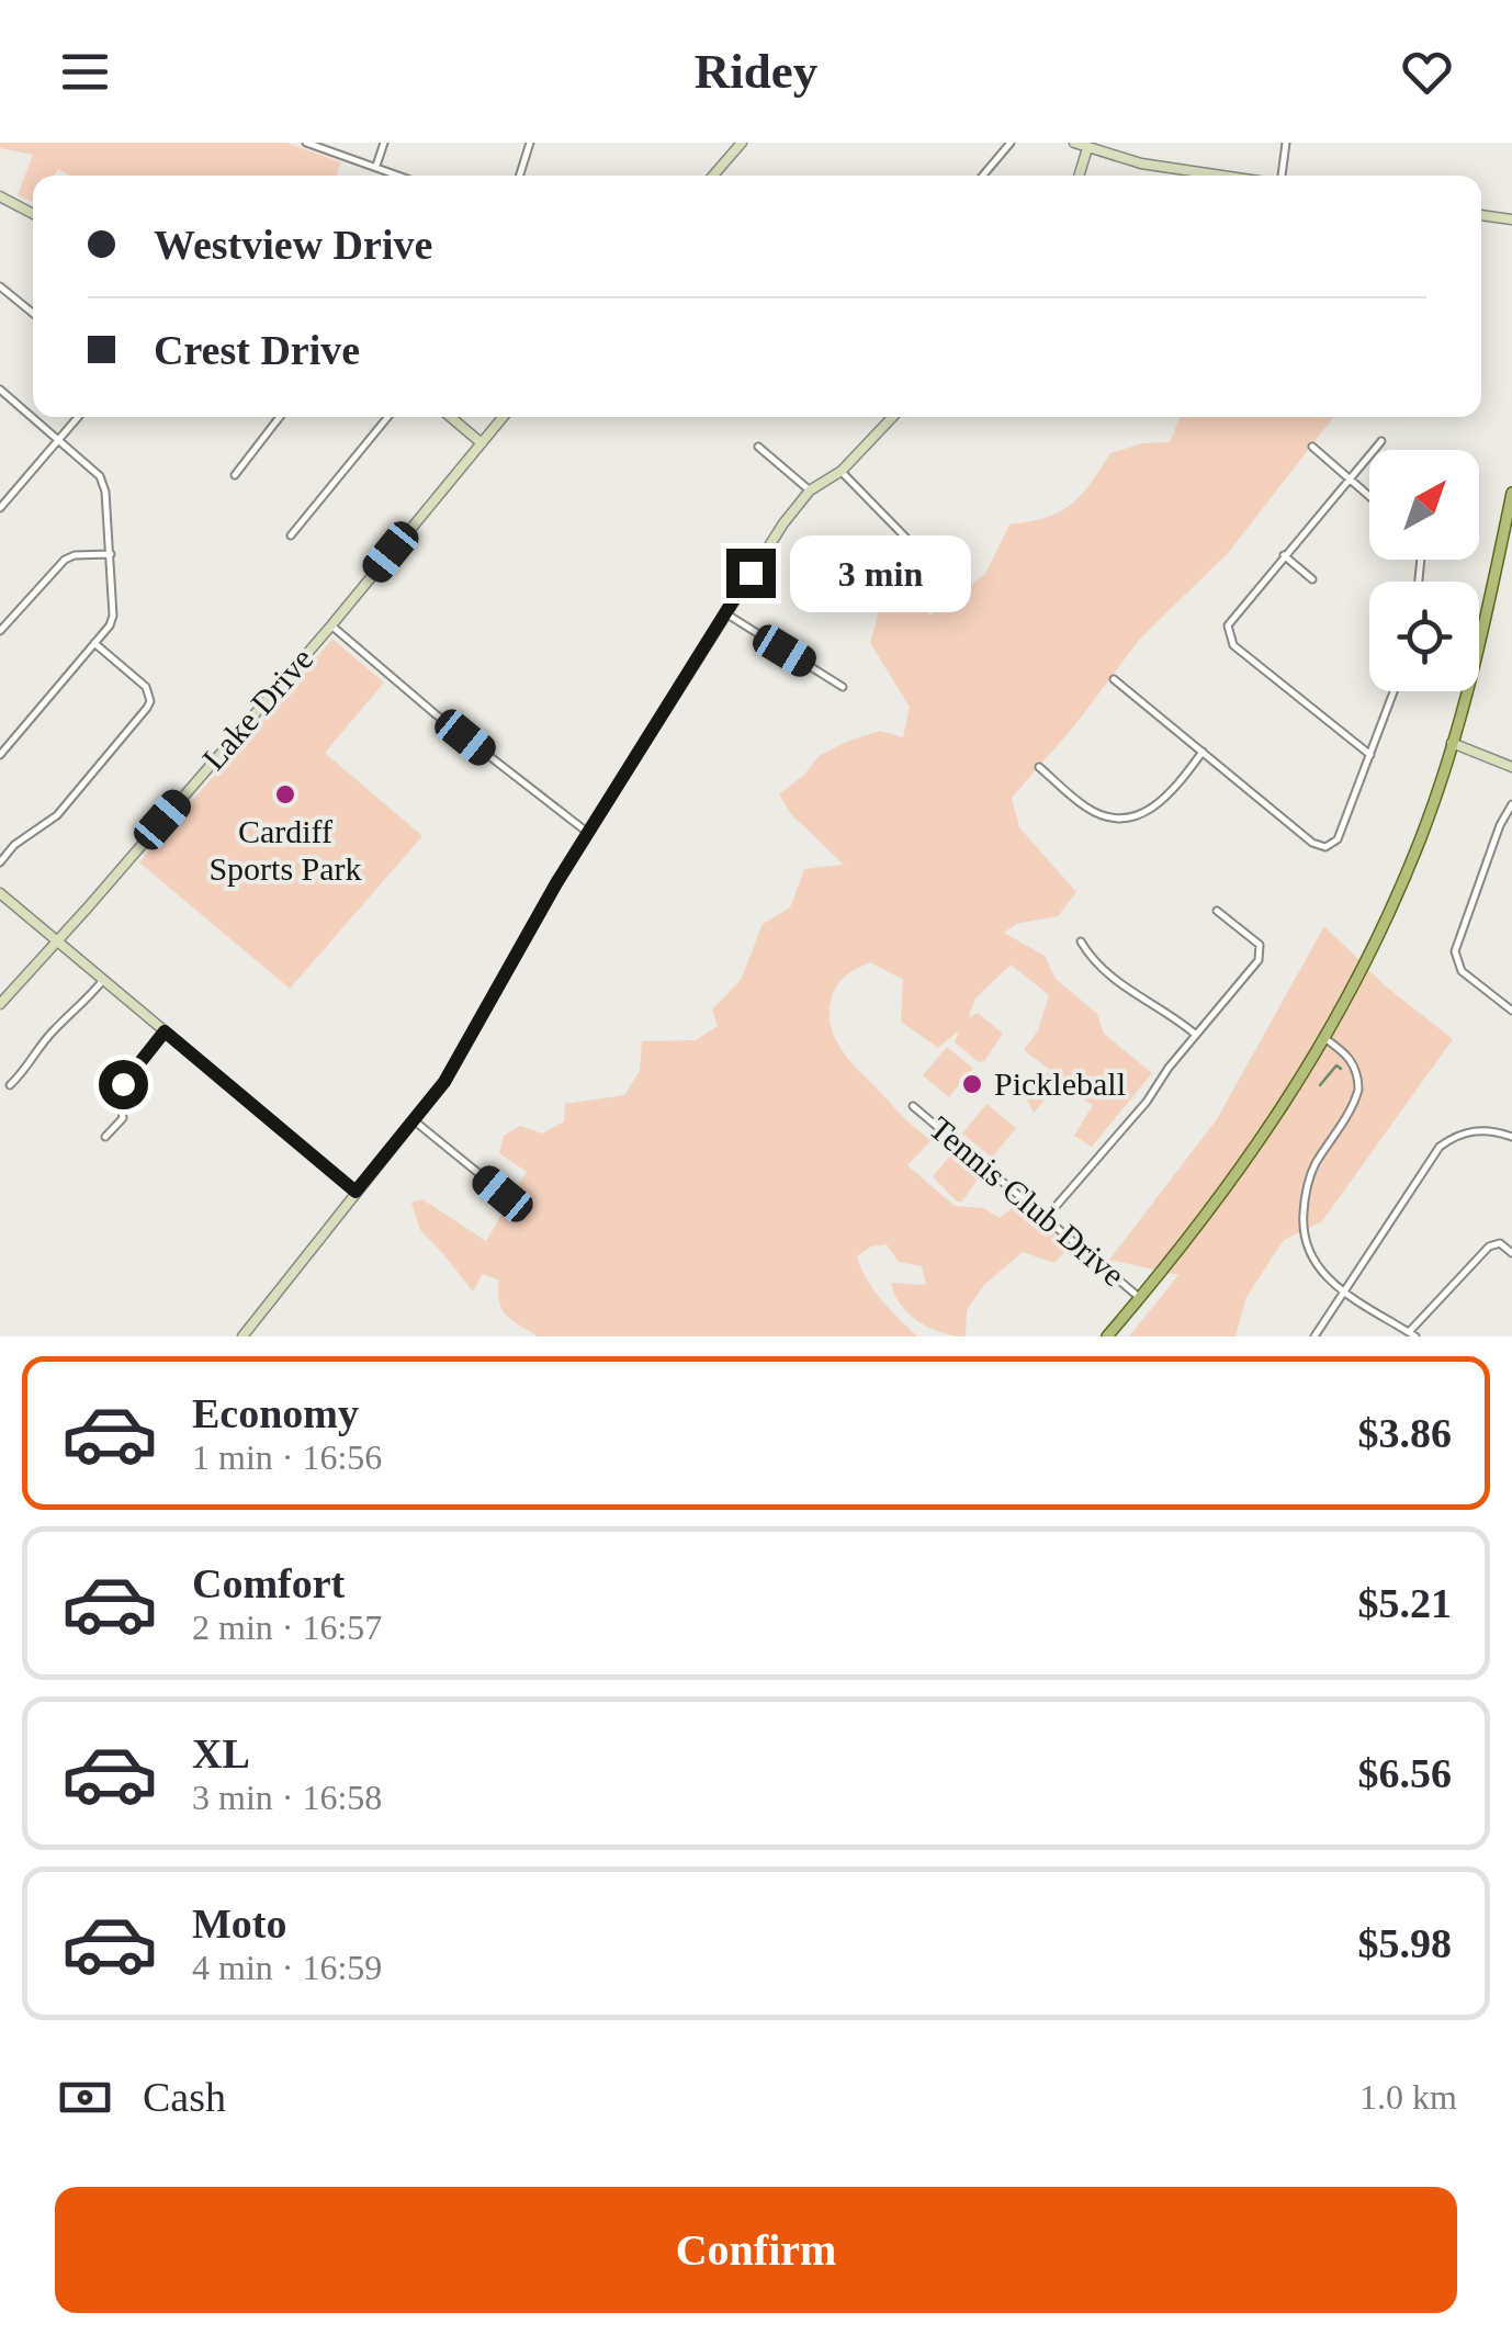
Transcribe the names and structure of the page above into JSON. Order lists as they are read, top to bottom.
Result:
{
  "streets": {
    "street": ["Lake Drive", "Tennis Club Drive"]
  },
  "places": ["Cardiff Sports Park", "Pickleball"],
  "north": "top right",
  "page": {
    "header": "Ridey",
    "banner": ["Westview Drive", "Crest Drive"],
    "bubble": "3 min",
    "list": [
      {
        "name": "Economy",
        "note": "1 min · 16:56",
        "value": "$3.86"
      },
      {
        "name": "Comfort",
        "note": "2 min · 16:57",
        "value": "$5.21"
      },
      {
        "name": "XL",
        "note": "3 min · 16:58",
        "value": "$6.56"
      },
      {
        "name": "Moto",
        "note": "4 min · 16:59",
        "value": "$5.98"
      }
    ],
    "pay": ["Cash", "1.0 km"],
    "buttons": "Confirm"
  }
}
